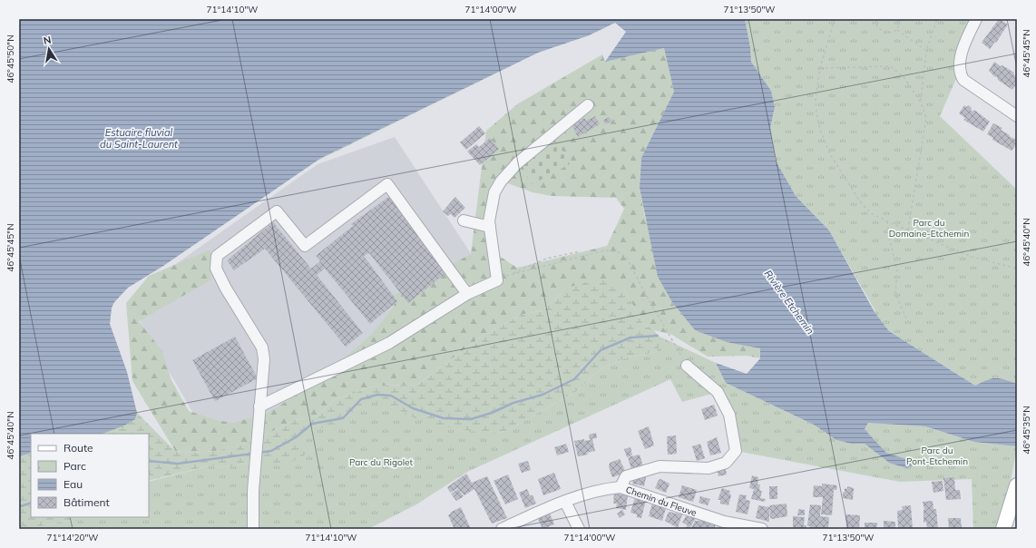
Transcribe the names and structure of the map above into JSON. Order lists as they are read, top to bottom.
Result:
{
  "streets": {
    "street": ["Chemin du Fleuve"]
  },
  "water": ["Estuaire fluvial du Saint-Laurent", "Rivière Etchemin"],
  "parks": ["Parc du Domaine-Etchemin", "Parc du Pont-Etchemin", "Parc du Rigolet"],
  "legend": [
    "Route",
    "Parc",
    "Eau",
    "Bâtiment"
  ],
  "north": "top",
  "coordinates": [
    "71°14'10\"W",
    "71°14'00\"W",
    "71°13'50\"W",
    "46°45'45\"N",
    "46°45'50\"N",
    "46°45'40\"N",
    "46°45'35\"N",
    "71°14'20\"W"
  ]
}
